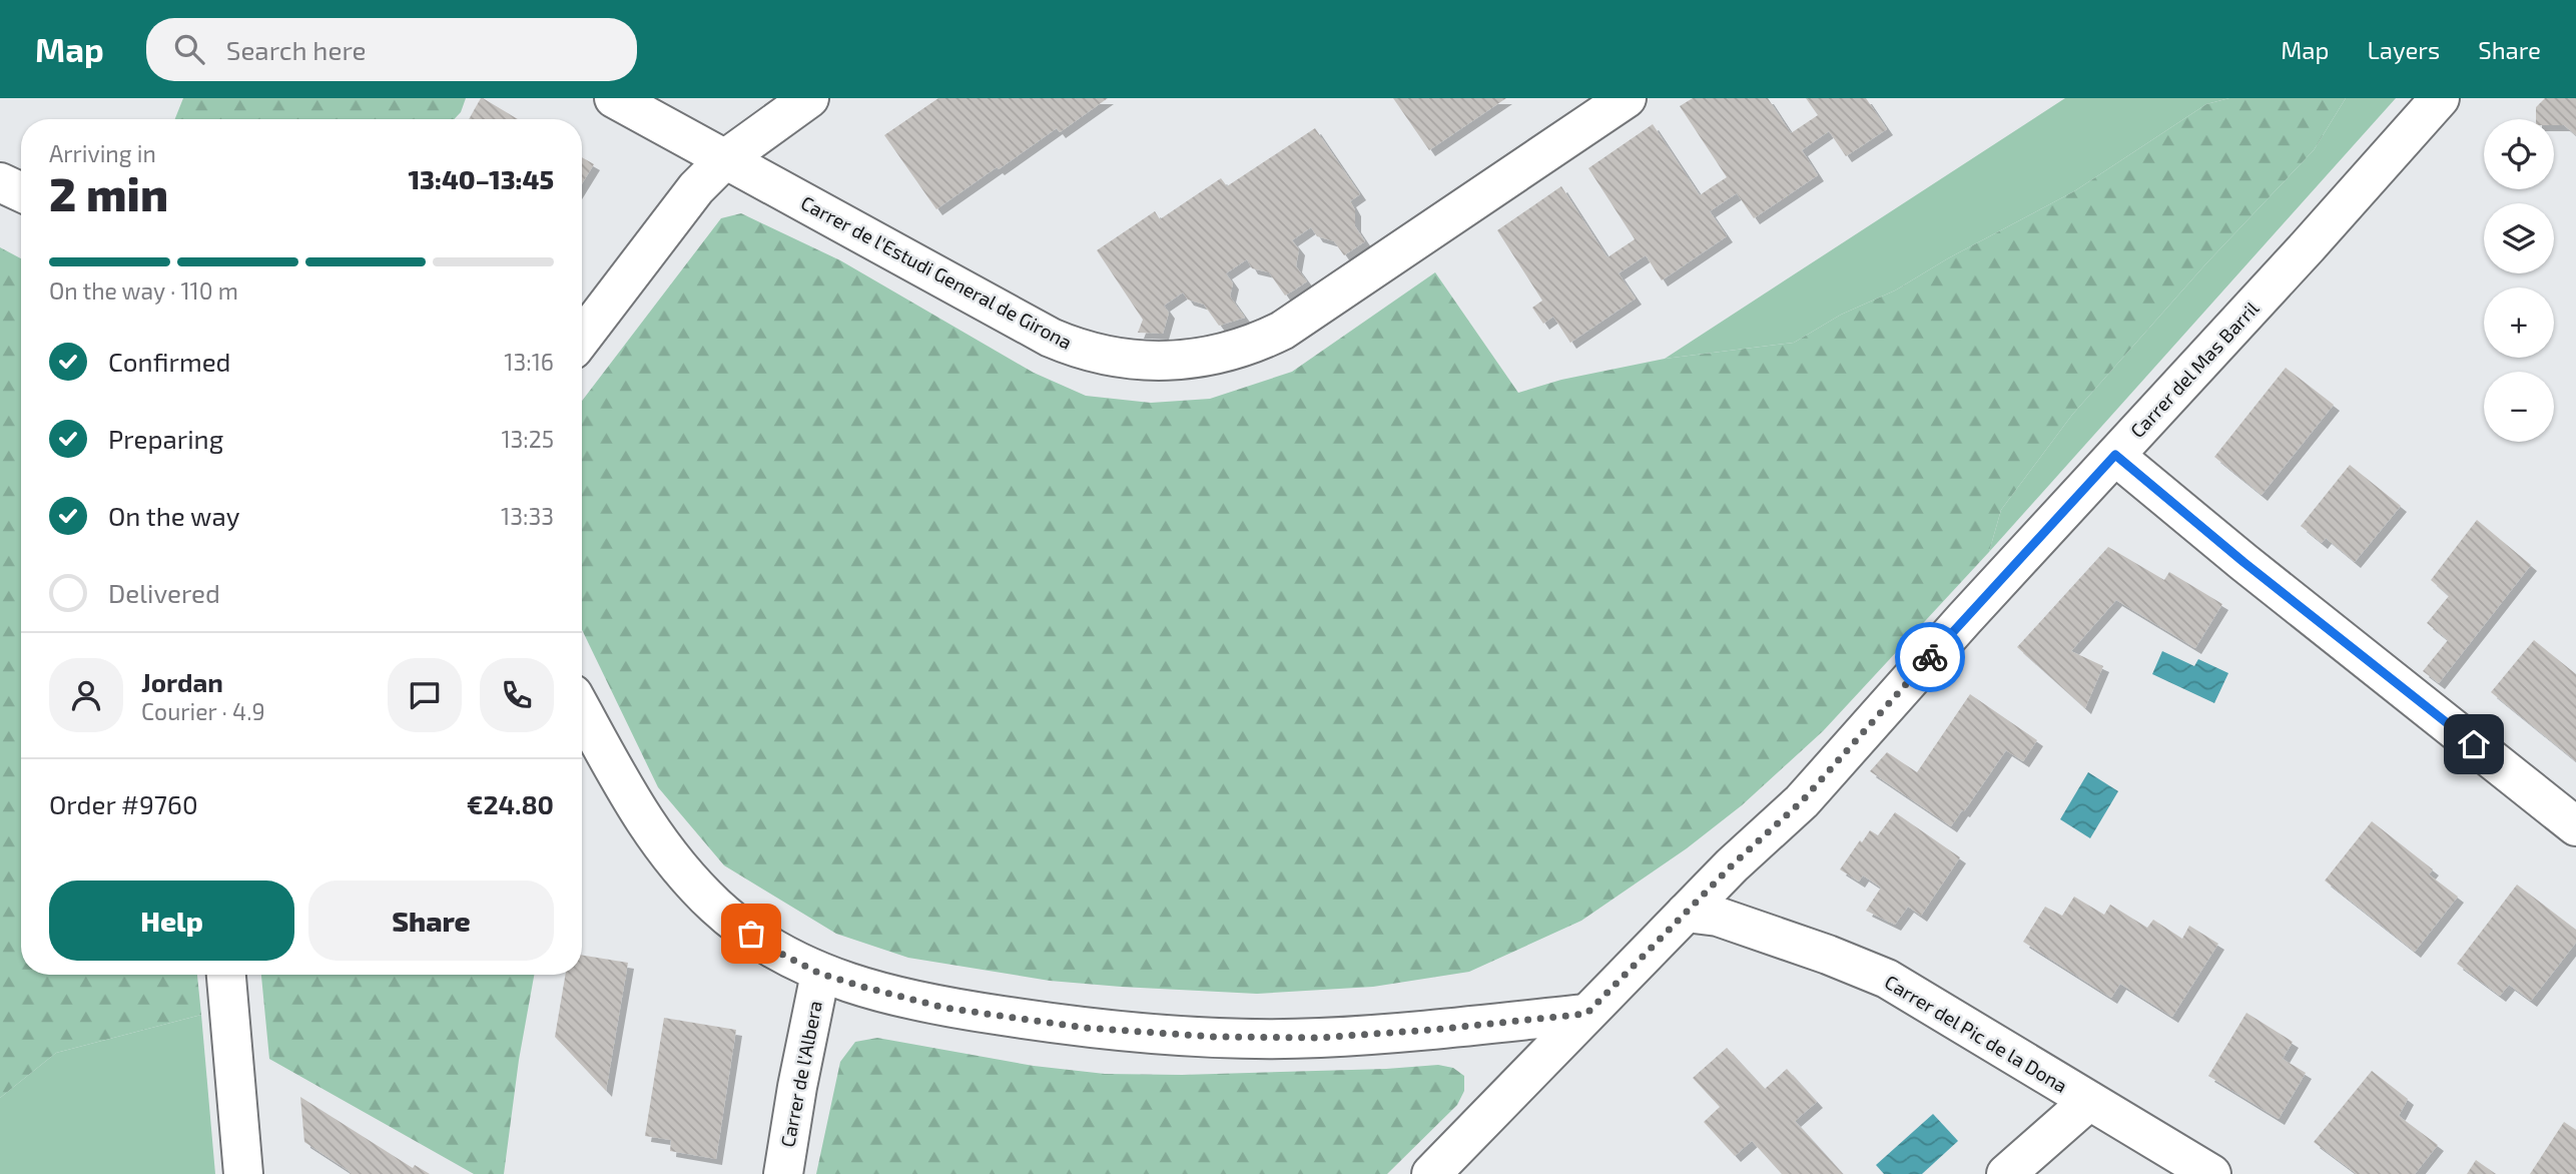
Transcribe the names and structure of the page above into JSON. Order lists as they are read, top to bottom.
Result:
{
  "streets": {
    "street": [
      "Carrer de l'Estudi General de Girona",
      "Carrer del Mas Barril",
      "Carrer del Pic de la Dona",
      "Carrer de l'Albera"
    ]
  },
  "crossings": [
    ["Carrer del Mas Barril", "Carrer del Pic de la Dona"]
  ],
  "page": {
    "header": "Map",
    "search": "Search here",
    "nav": ["Map", "Layers", "Share"],
    "map_buttons": ["+", "−"],
    "heading": ["2 min", "Arriving in", "13:40–13:45"],
    "panel": [
      "Jordan",
      "Courier · 4.9",
      "Order #9760",
      "€24.80"
    ],
    "bar": "On the way · 110 m",
    "list": [
      ["Confirmed", "13:16"],
      ["Preparing", "13:25"],
      ["On the way", "13:33"],
      "Delivered"
    ],
    "buttons": ["Help", "Share"]
  }
}
